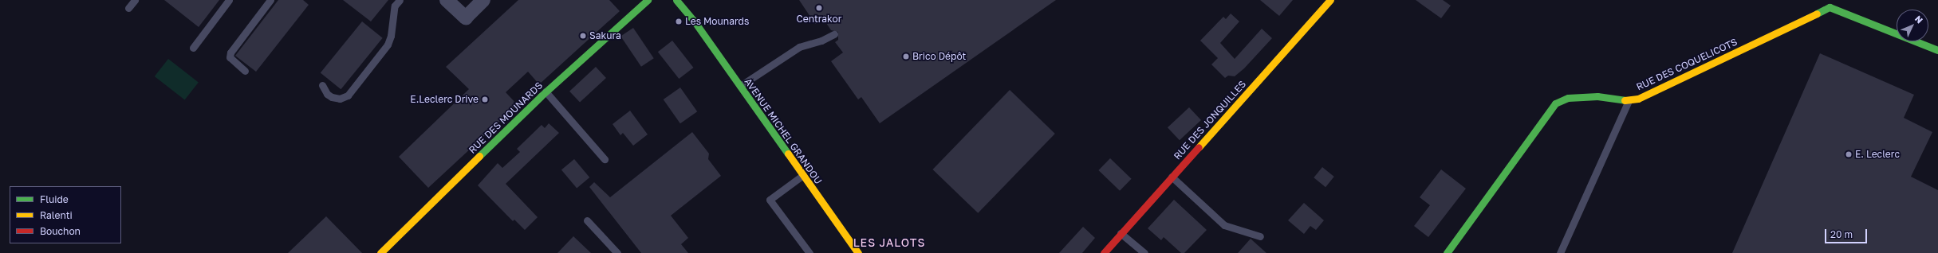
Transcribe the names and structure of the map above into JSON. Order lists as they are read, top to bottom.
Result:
{
  "streets": {
    "street": [
      "RUE DES COQUELICOTS",
      "RUE DES MOUNARDS",
      "RUE DES JONQUILLES",
      "AVENUE MICHEL GRANDOU"
    ]
  },
  "districts": ["LES JALOTS"],
  "places": [
    "Centrakor",
    "Les Mounards",
    "Sakura",
    "Brico Dépôt",
    "E.Leclerc Drive",
    "E. Leclerc"
  ],
  "legend": ["Fluide", "Ralenti", "Bouchon"],
  "scale_bar": "20 m",
  "north": "top right"
}
